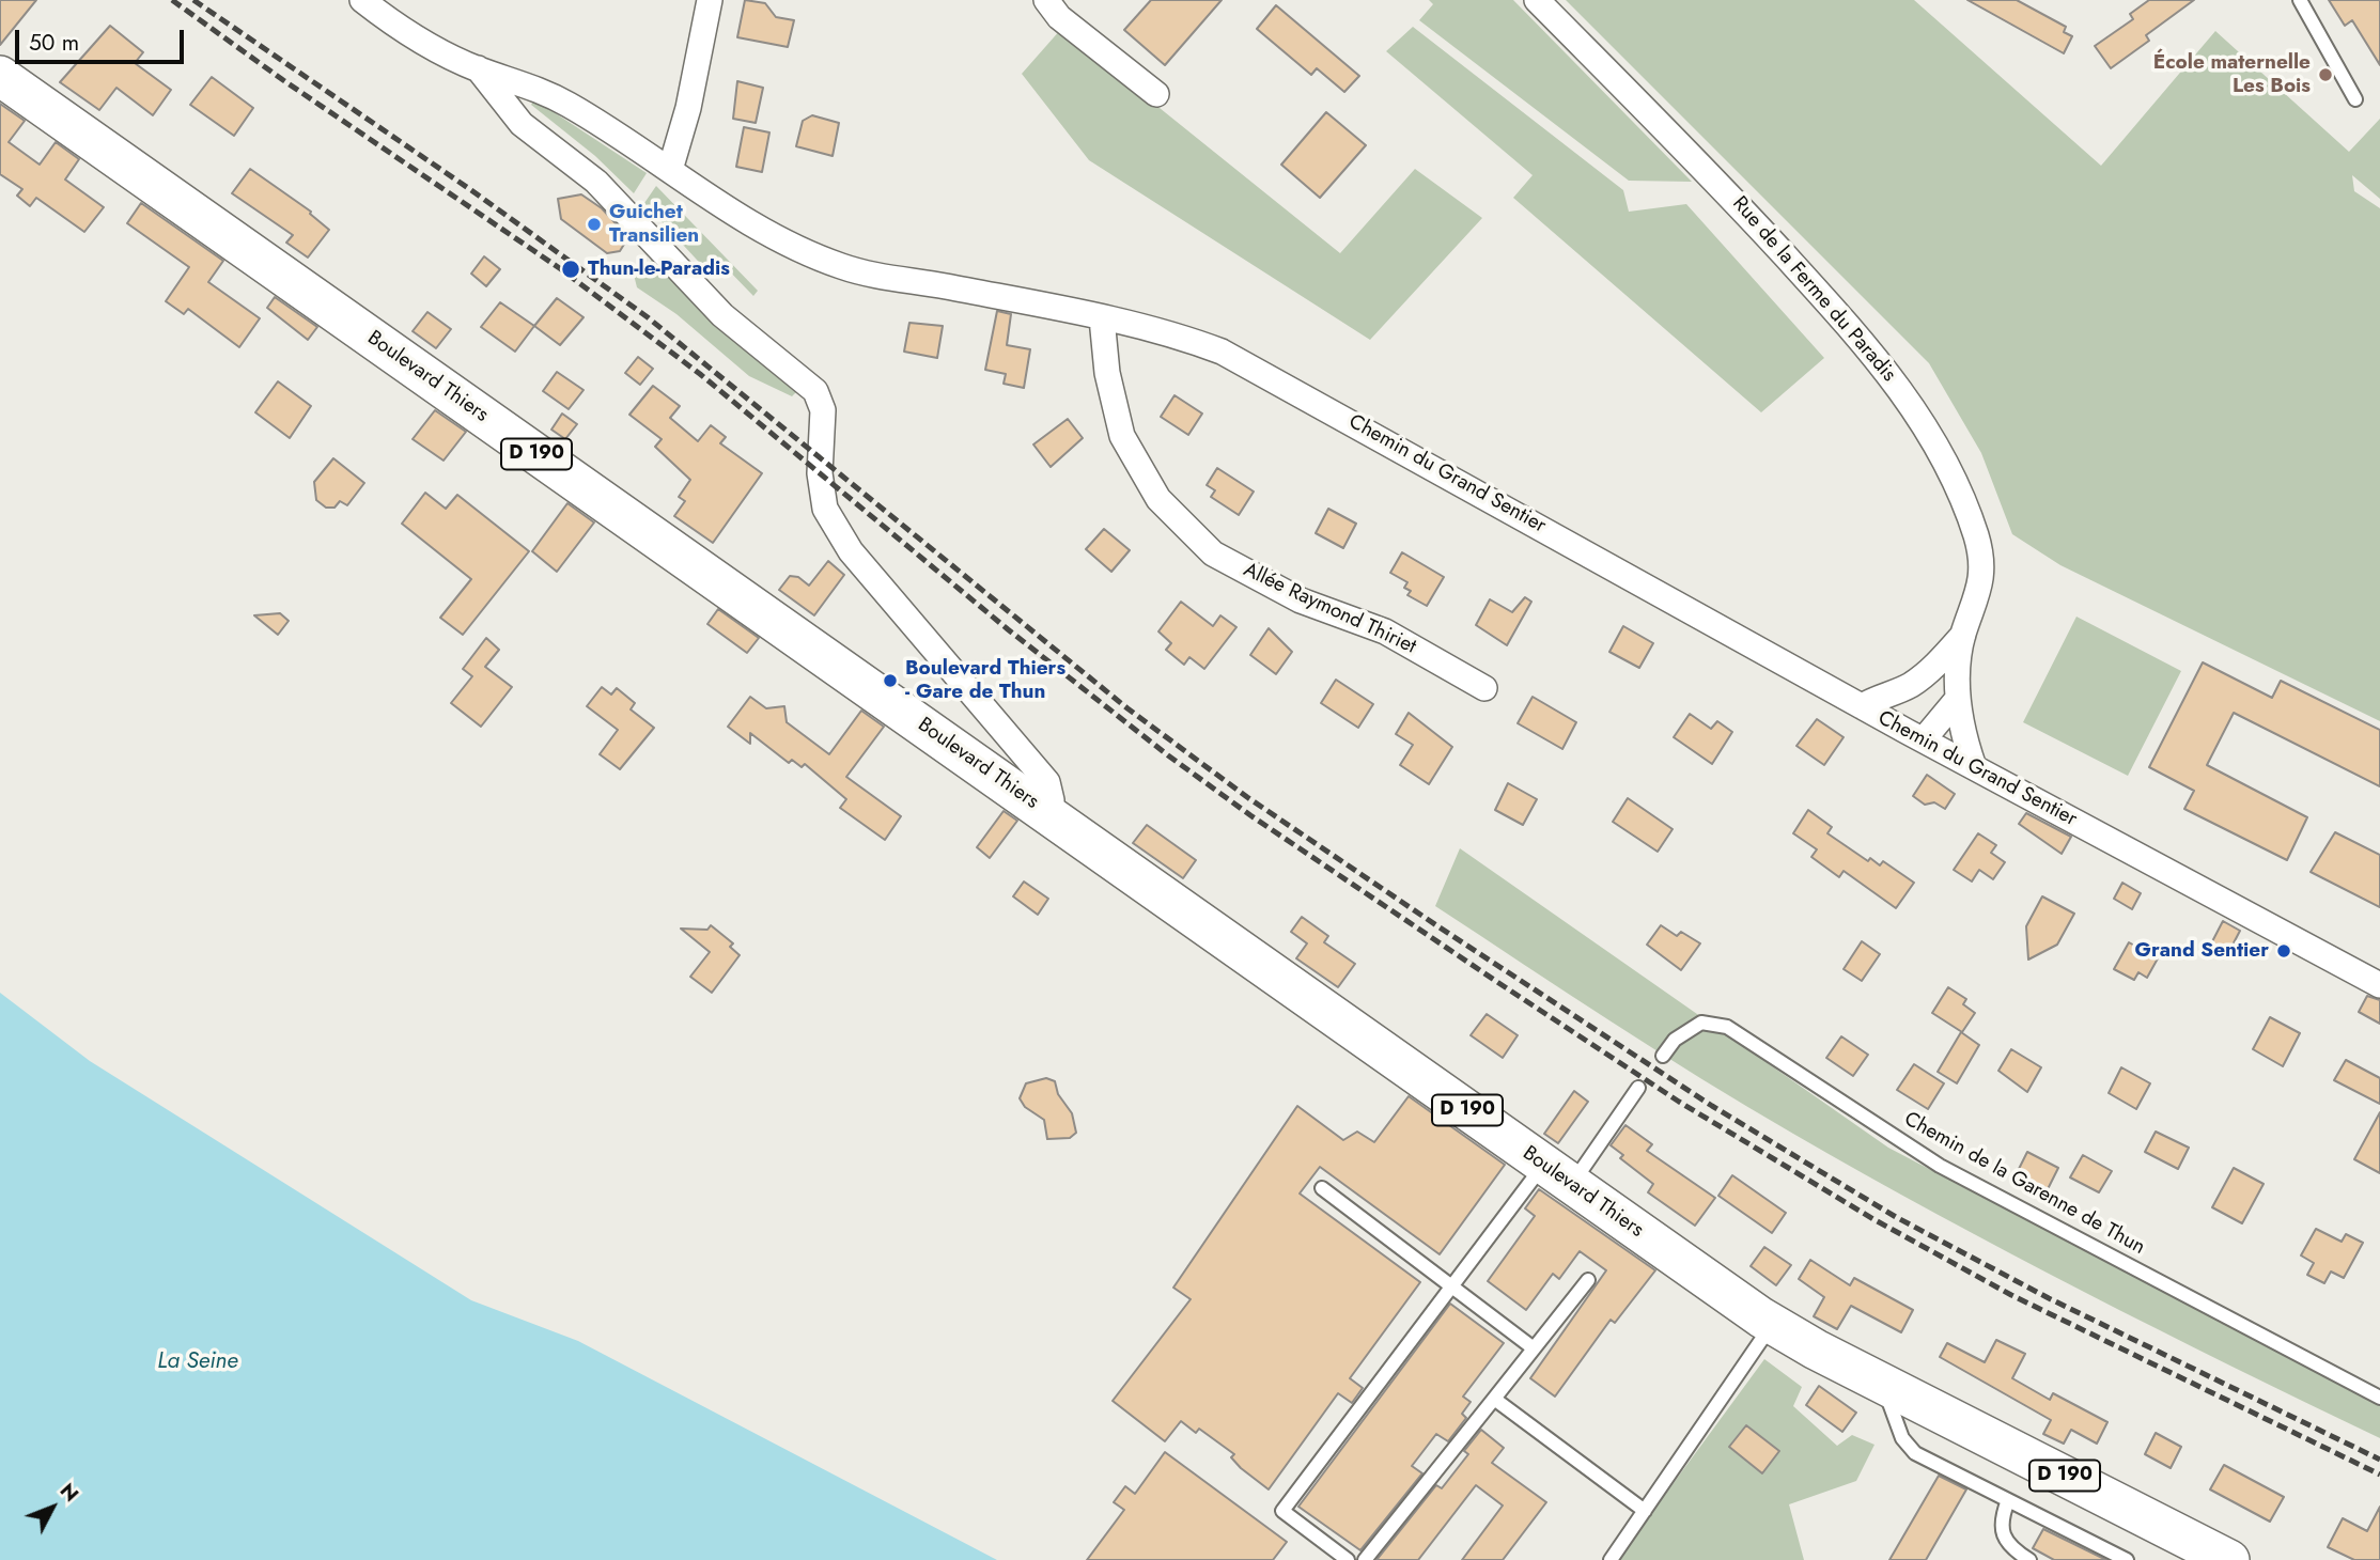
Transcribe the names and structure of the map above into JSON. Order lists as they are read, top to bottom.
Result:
{
  "streets": {
    "main road": ["Boulevard Thiers", "D 190"],
    "street": ["Rue de la Ferme du Paradis", "Chemin du Grand Sentier", "Allée Raymond Thiriet"],
    "lane": ["Chemin de la Garenne de Thun"]
  },
  "crossings": [
    ["Rue de la Ferme du Paradis", "Chemin du Grand Sentier"],
    ["Boulevard Thiers", "D 190"],
    ["Chemin du Grand Sentier", "Allée Raymond Thiriet"]
  ],
  "water": ["La Seine"],
  "places": [
    "École maternelle Les Bois",
    "Guichet Transilien",
    "Thun-le-Paradis",
    "Boulevard Thiers - Gare de Thun",
    "Grand Sentier"
  ],
  "scale_bar": "50 m",
  "north": "top right"
}
